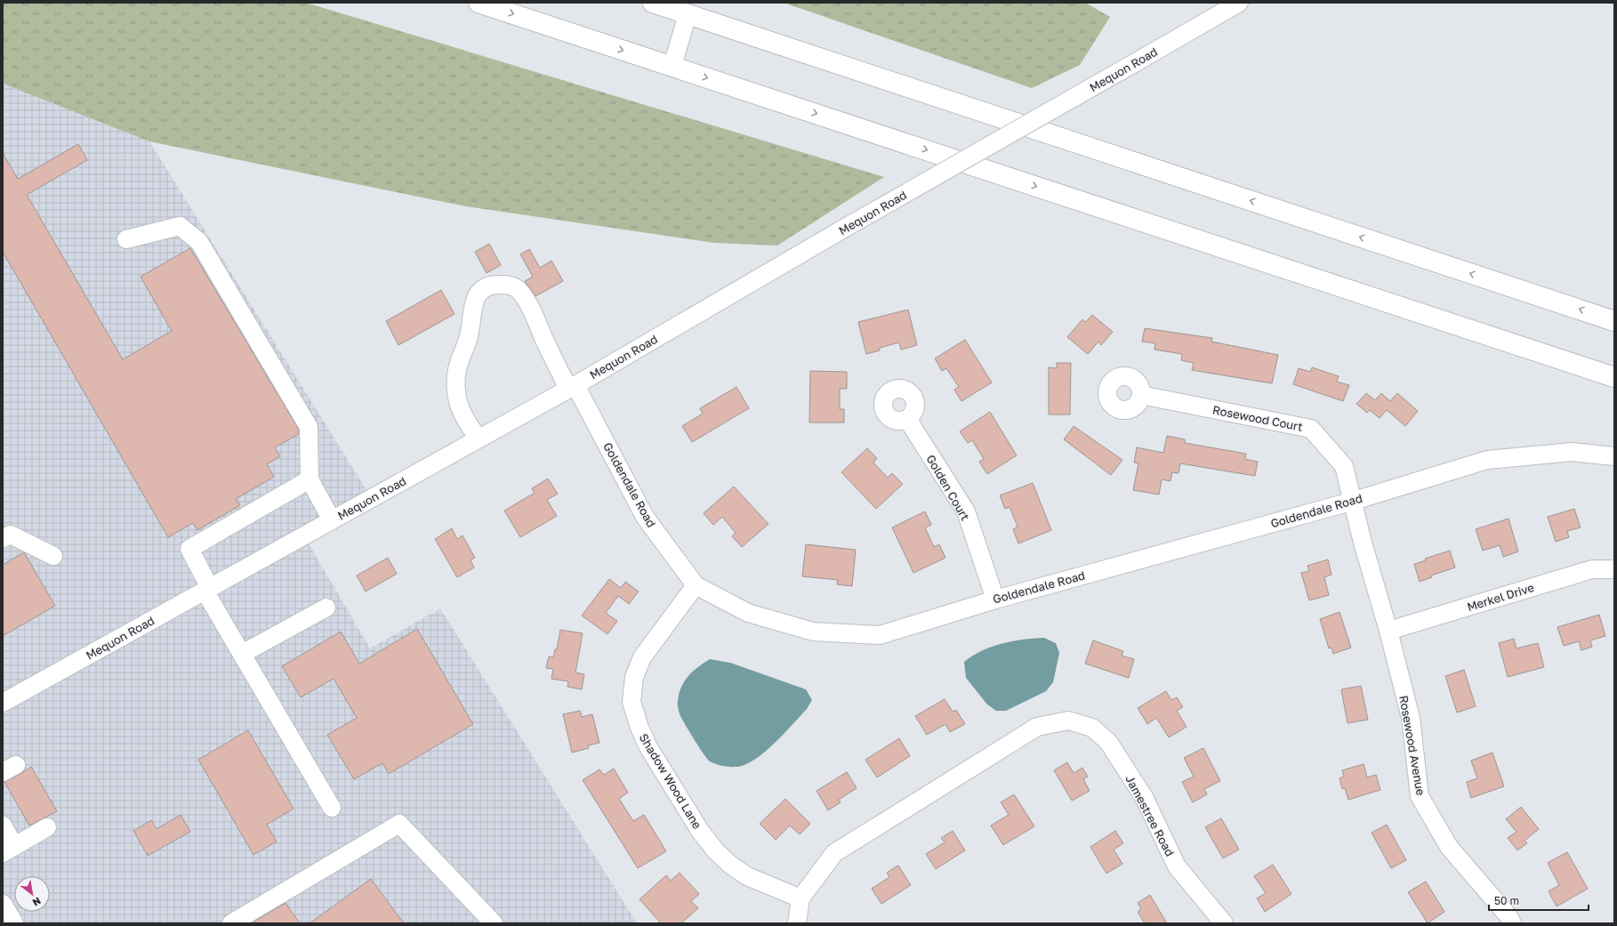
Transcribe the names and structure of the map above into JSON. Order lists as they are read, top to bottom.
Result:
{
  "streets": {
    "street": [
      "Mequon Road",
      "Rosewood Court",
      "Goldendale Road",
      "Golden Court",
      "Merkel Drive",
      "Rosewood Avenue",
      "Shadow Wood Lane",
      "Jamestree Road"
    ]
  },
  "crossings": [
    ["Mequon Road", "Goldendale Road"],
    ["Rosewood Court", "Goldendale Road"],
    ["Rosewood Court", "Rosewood Avenue"],
    ["Goldendale Road", "Golden Court"],
    ["Goldendale Road", "Rosewood Avenue"],
    ["Goldendale Road", "Shadow Wood Lane"],
    ["Merkel Drive", "Rosewood Avenue"],
    ["Shadow Wood Lane", "Jamestree Road"]
  ],
  "scale_bar": "50 m",
  "north": "bottom right"
}
